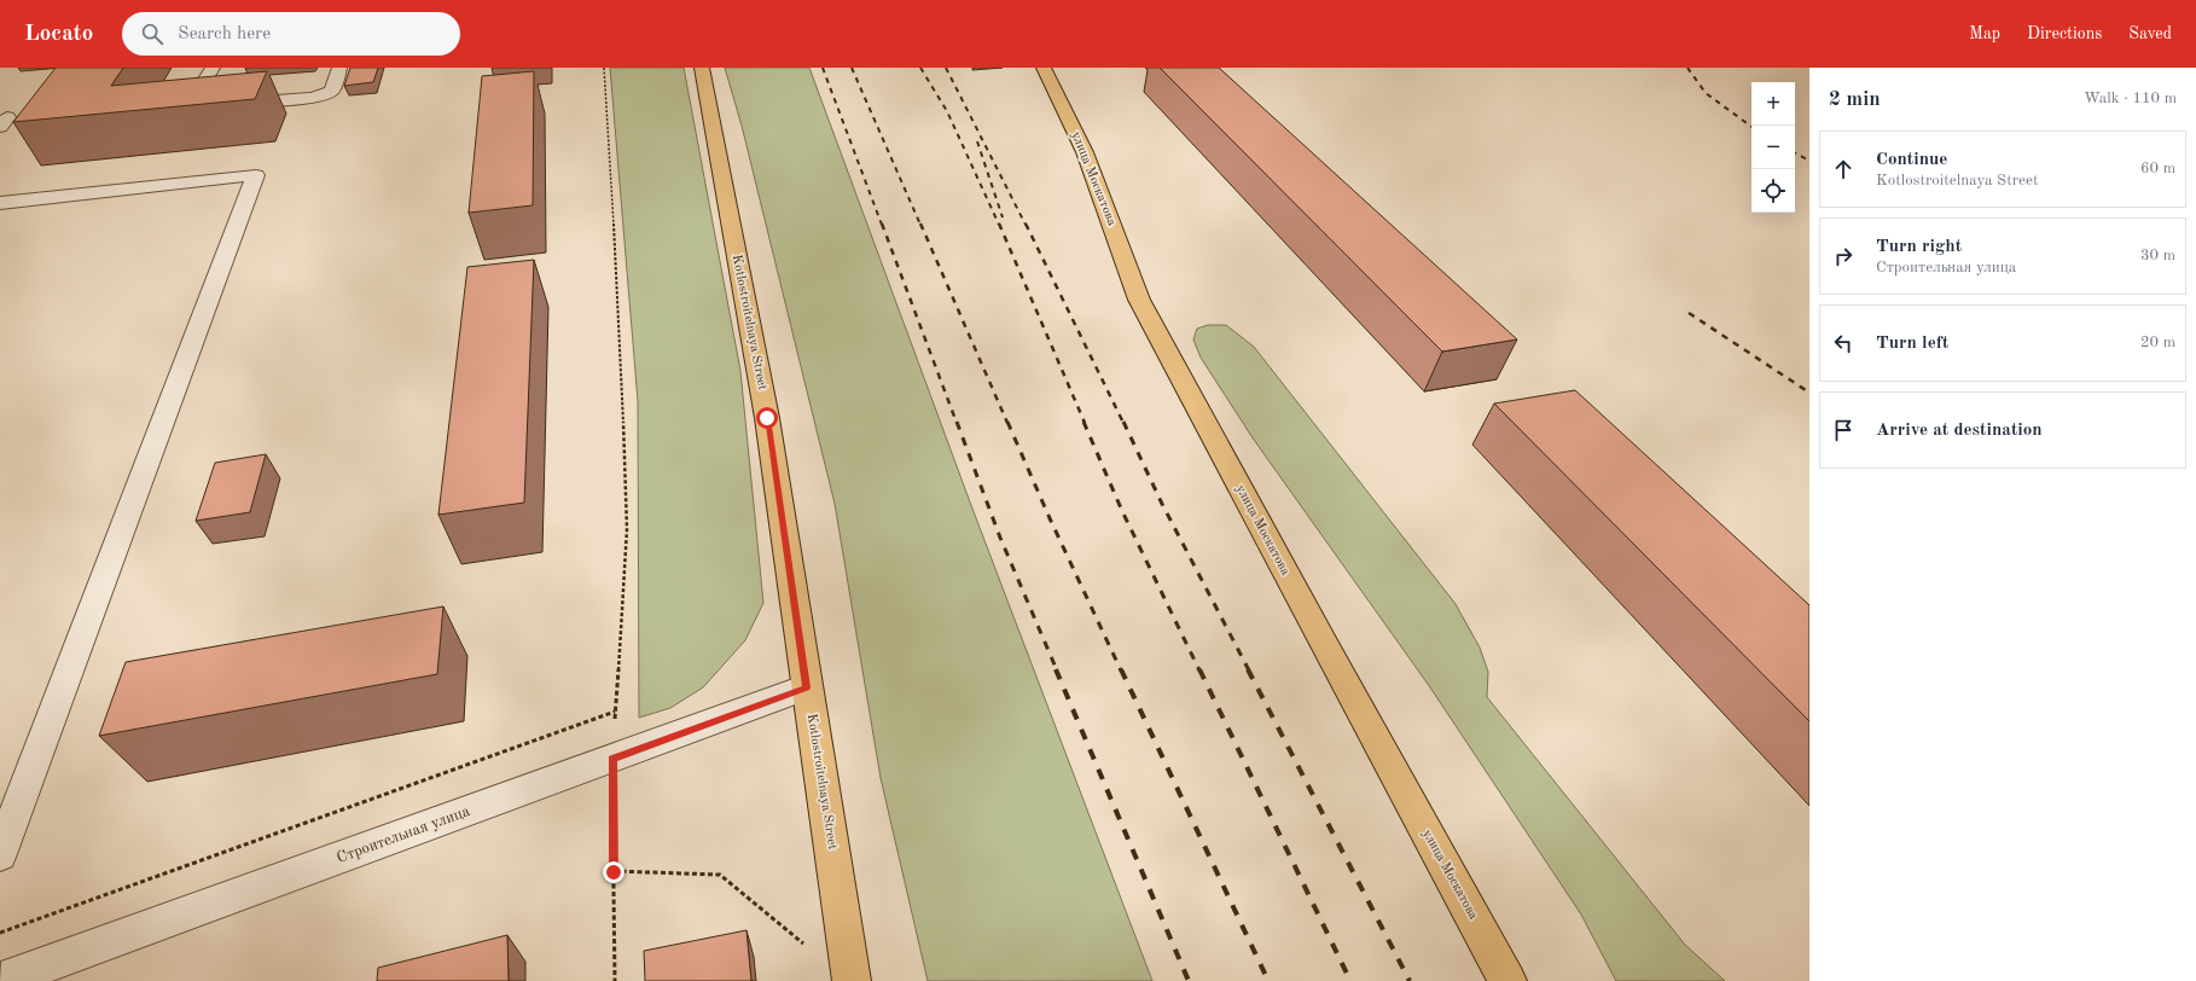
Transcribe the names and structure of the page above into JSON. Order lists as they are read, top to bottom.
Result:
{
  "streets": {
    "main road": ["улица Москатова", "Kotlostroitelnaya Street"],
    "street": ["Строительная улица"]
  },
  "crossings": [
    ["Kotlostroitelnaya Street", "Строительная улица"]
  ],
  "page": {
    "header": "Locato",
    "search": "Search here",
    "nav": ["Map", "Directions", "Saved"],
    "heading": ["2 min", "Walk · 110 m"],
    "map_buttons": ["+", "−"],
    "list": [
      ["Continue", "Kotlostroitelnaya Street", "60 m"],
      ["Turn right", "Строительная улица", "30 m"],
      ["Turn left", "20 m"],
      "Arrive at destination"
    ]
  }
}
